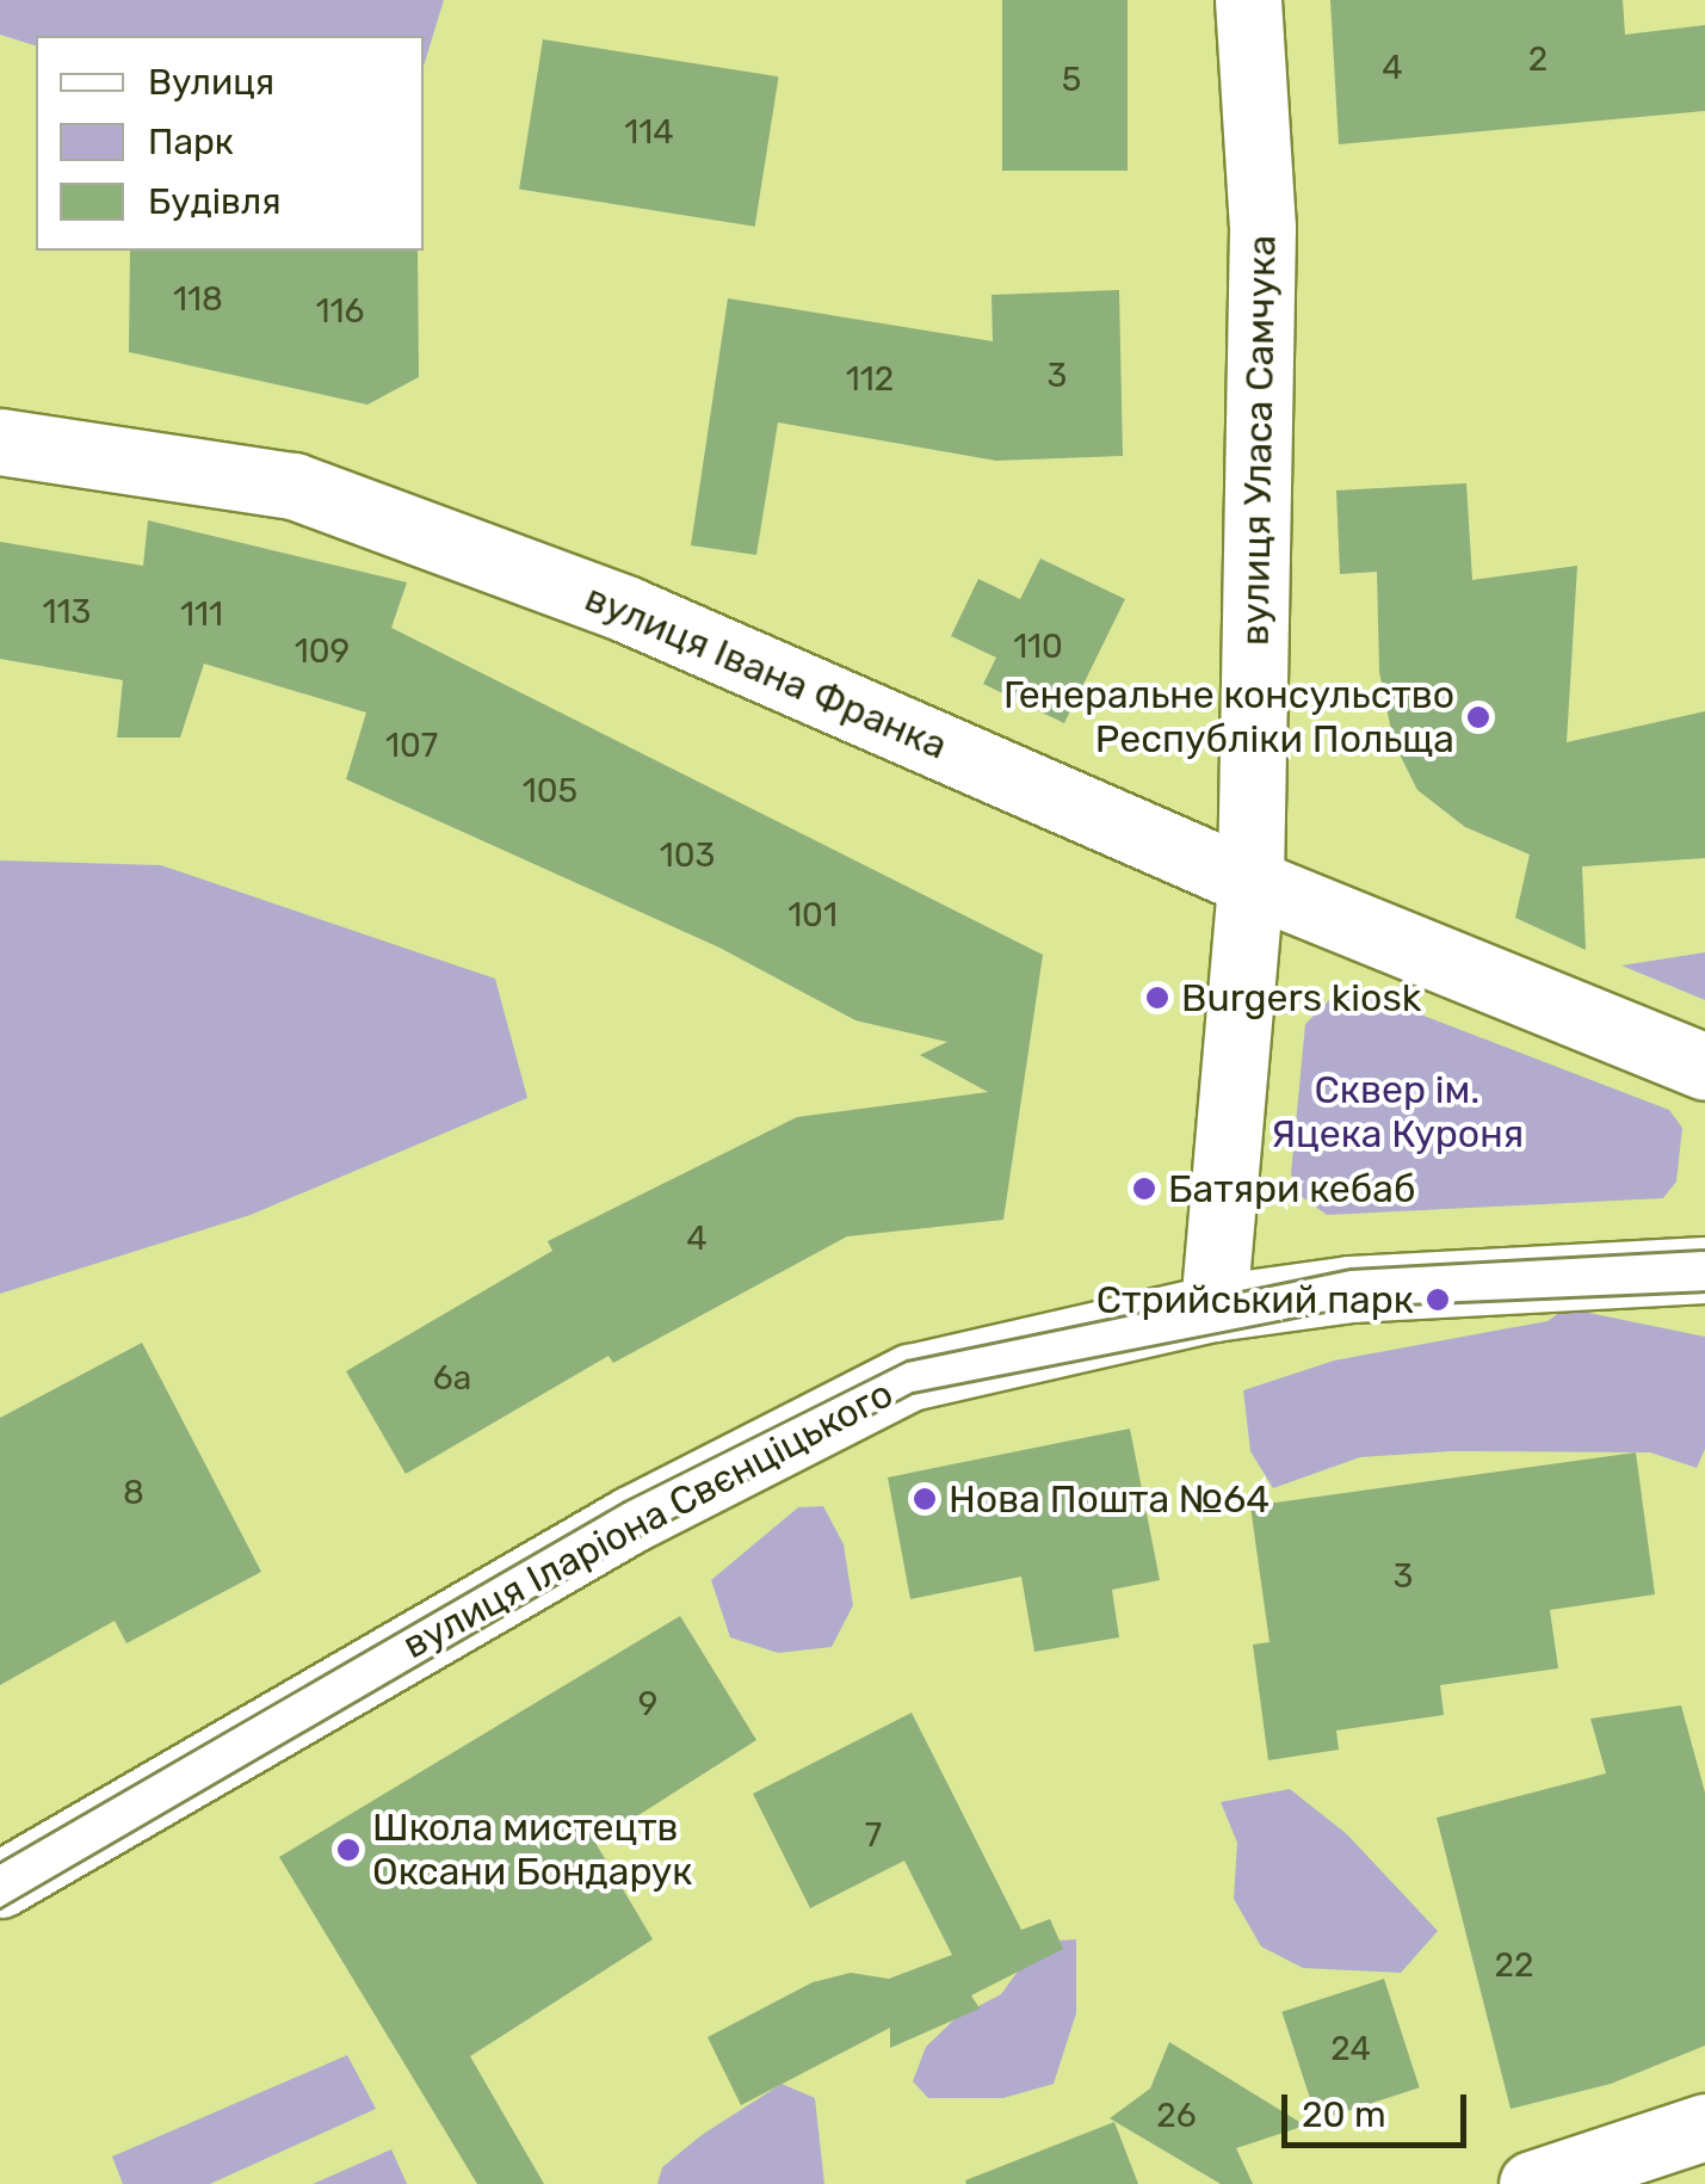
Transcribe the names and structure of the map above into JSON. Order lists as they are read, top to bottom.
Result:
{
  "streets": {
    "main road": ["вулиця Уласа Самчука", "вулиця Івана Франка", "вулиця Іларіона Свєнціцького"]
  },
  "crossings": [
    ["вулиця Уласа Самчука", "вулиця Івана Франка"],
    ["вулиця Уласа Самчука", "вулиця Іларіона Свєнціцького"]
  ],
  "parks": ["Сквер ім. Яцека Куроня"],
  "places": [
    "Генеральне консульство Республіки Польща",
    "Burgers kiosk",
    "Батяри кебаб",
    "Стрийський парк",
    "Нова Пошта №64",
    "Школа мистецтв Оксани Бондарук"
  ],
  "house_numbers": [
    "2",
    "4",
    "5",
    "114",
    "118",
    "116",
    "3",
    "112",
    "113",
    "111",
    "110",
    "109",
    "107",
    "105",
    "103",
    "101",
    "4",
    "6а",
    "8",
    "3",
    "9",
    "7",
    "22",
    "24",
    "26"
  ],
  "legend": ["Вулиця", "Парк", "Будівля"],
  "scale_bar": "20 m"
}
